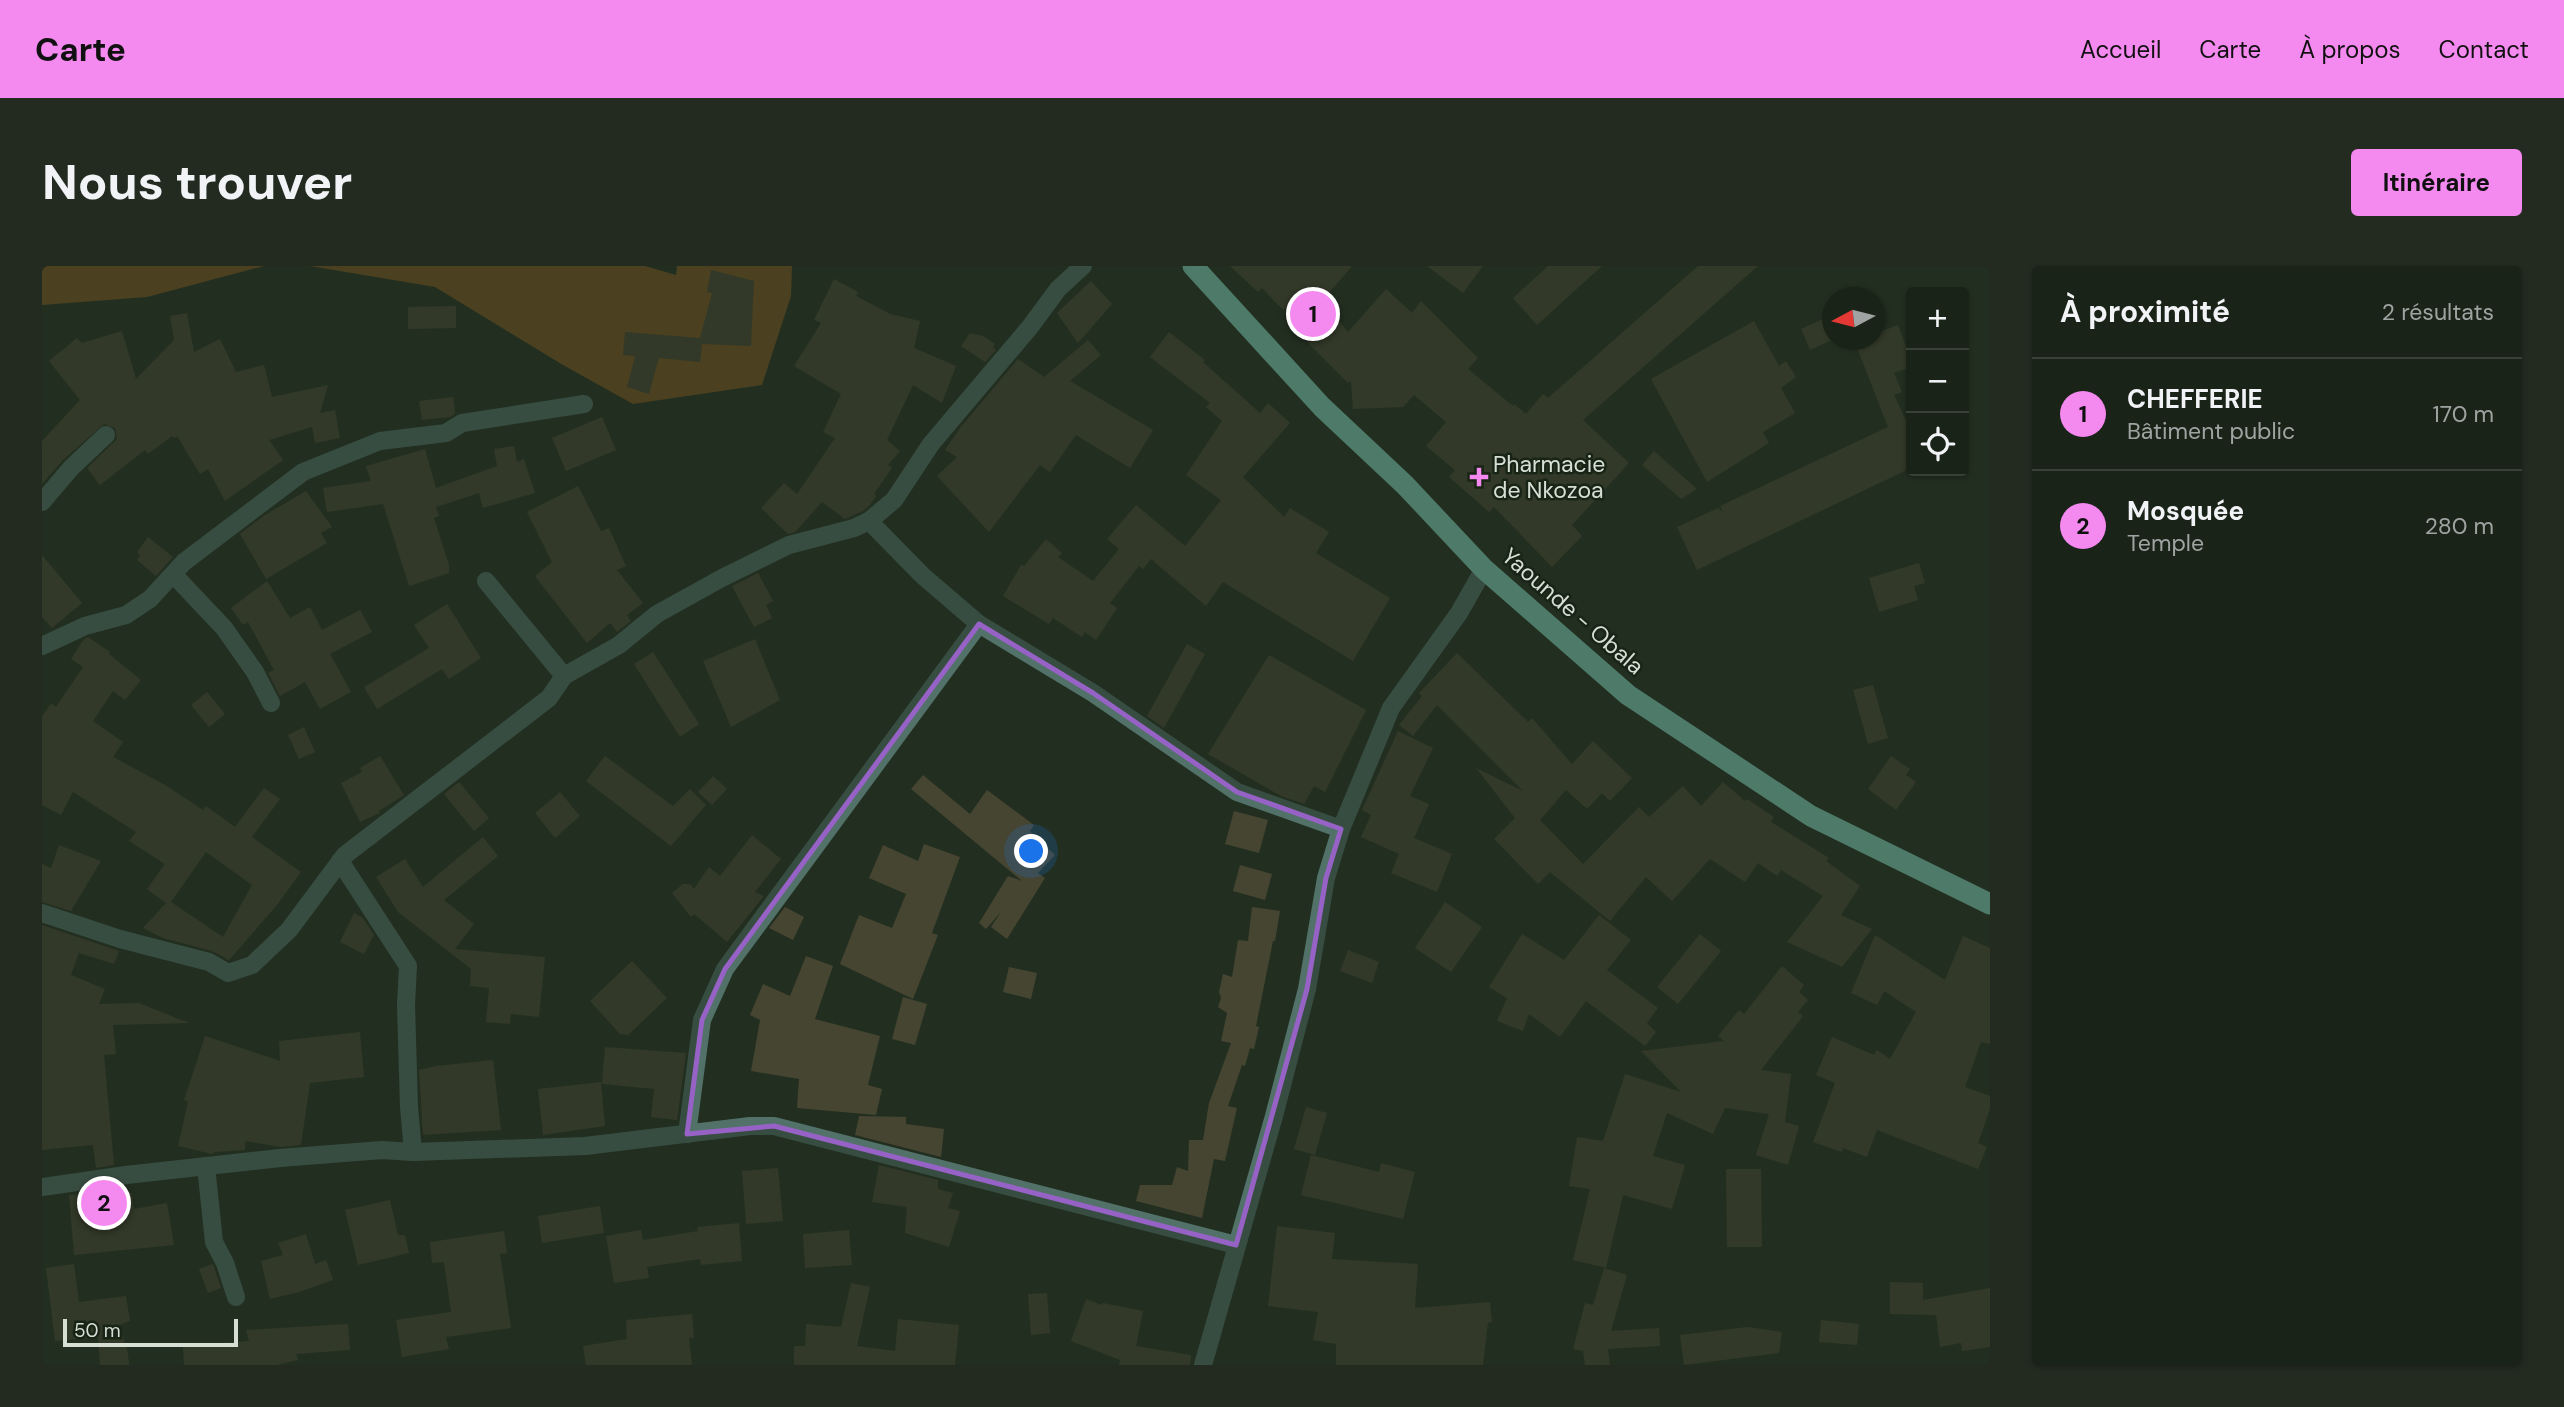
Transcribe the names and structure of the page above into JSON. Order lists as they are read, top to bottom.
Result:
{
  "streets": {
    "highway": ["Yaounde - Obala"]
  },
  "places": {
    "health": ["Pharmacie de Nkozoa"]
  },
  "scale_bar": "50 m",
  "north": "left",
  "page": {
    "header": "Carte",
    "nav": [
      "Accueil",
      "Carte",
      "À propos",
      "Contact"
    ],
    "buttons": "Itinéraire",
    "title": "Nous trouver",
    "heading": ["À proximité", "2 résultats"],
    "map_buttons": ["+", "−"],
    "pins": ["1", "2"],
    "list": [
      {
        "mark": "1",
        "name": "CHEFFERIE",
        "note": "Bâtiment public",
        "value": "170 m"
      },
      {
        "mark": "2",
        "name": "Mosquée",
        "note": "Temple",
        "value": "280 m"
      }
    ],
    "scale": "50 m"
  }
}
